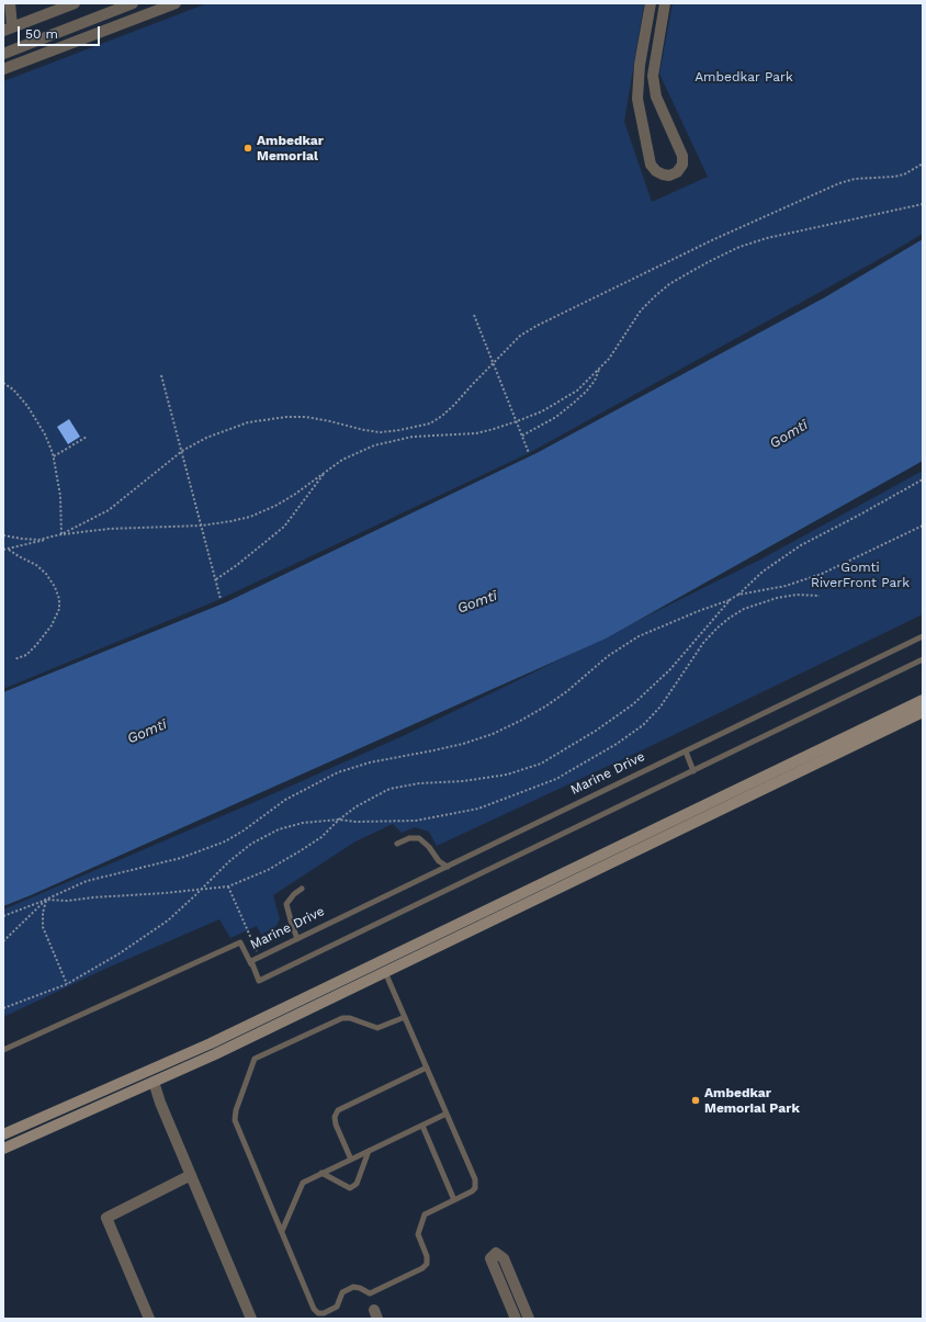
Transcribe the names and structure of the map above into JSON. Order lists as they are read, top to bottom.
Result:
{
  "streets": {
    "lane": ["Marine Drive"]
  },
  "water": ["Gomtī"],
  "parks": ["Ambedkar Park", "Gomti RiverFront Park"],
  "places": ["Ambedkar Memorial", "Ambedkar Memorial Park"],
  "scale_bar": "50 m"
}
